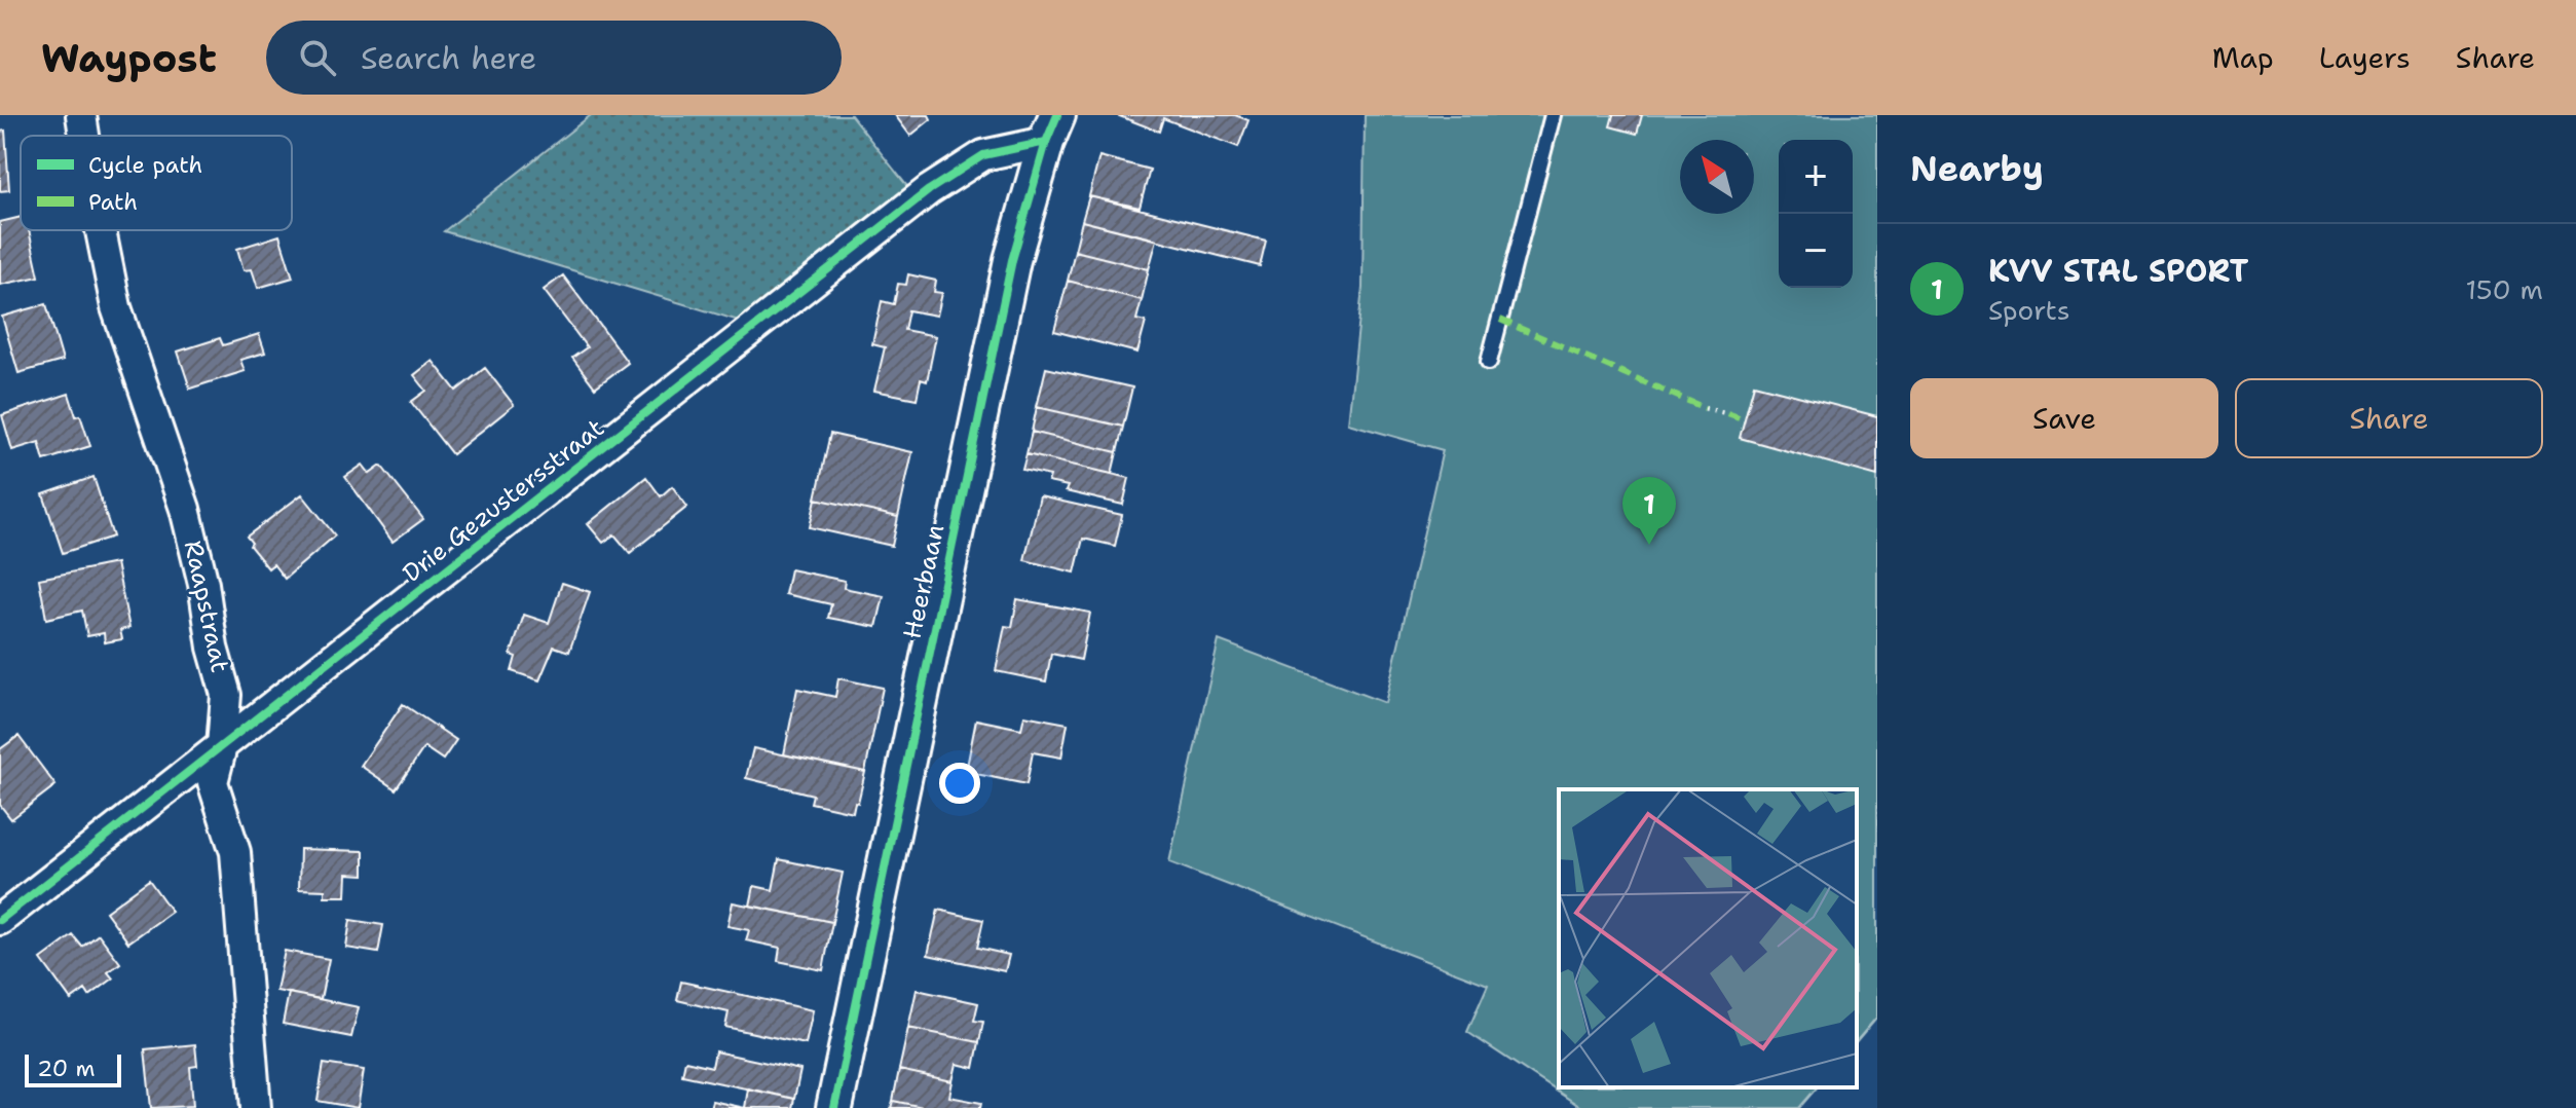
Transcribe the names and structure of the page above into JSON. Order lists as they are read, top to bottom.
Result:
{
  "streets": {
    "street": ["Drie Gezustersstraat", "Heerbaan", "Raapstraat"]
  },
  "crossings": [
    ["Drie Gezustersstraat", "Heerbaan"],
    ["Drie Gezustersstraat", "Raapstraat"]
  ],
  "legend": ["Cycle path", "Path"],
  "scale_bar": "20 m",
  "north": "top left",
  "page": {
    "header": "Waypost",
    "search": "Search here",
    "nav": ["Map", "Layers", "Share"],
    "heading": "Nearby",
    "map_buttons": ["+", "−"],
    "list": [
      {
        "mark": "1",
        "name": "KVV STAL SPORT",
        "note": "Sports",
        "value": "150 m"
      }
    ],
    "buttons": ["Save", "Share"],
    "pins": "1",
    "scale": "20 m"
  }
}
